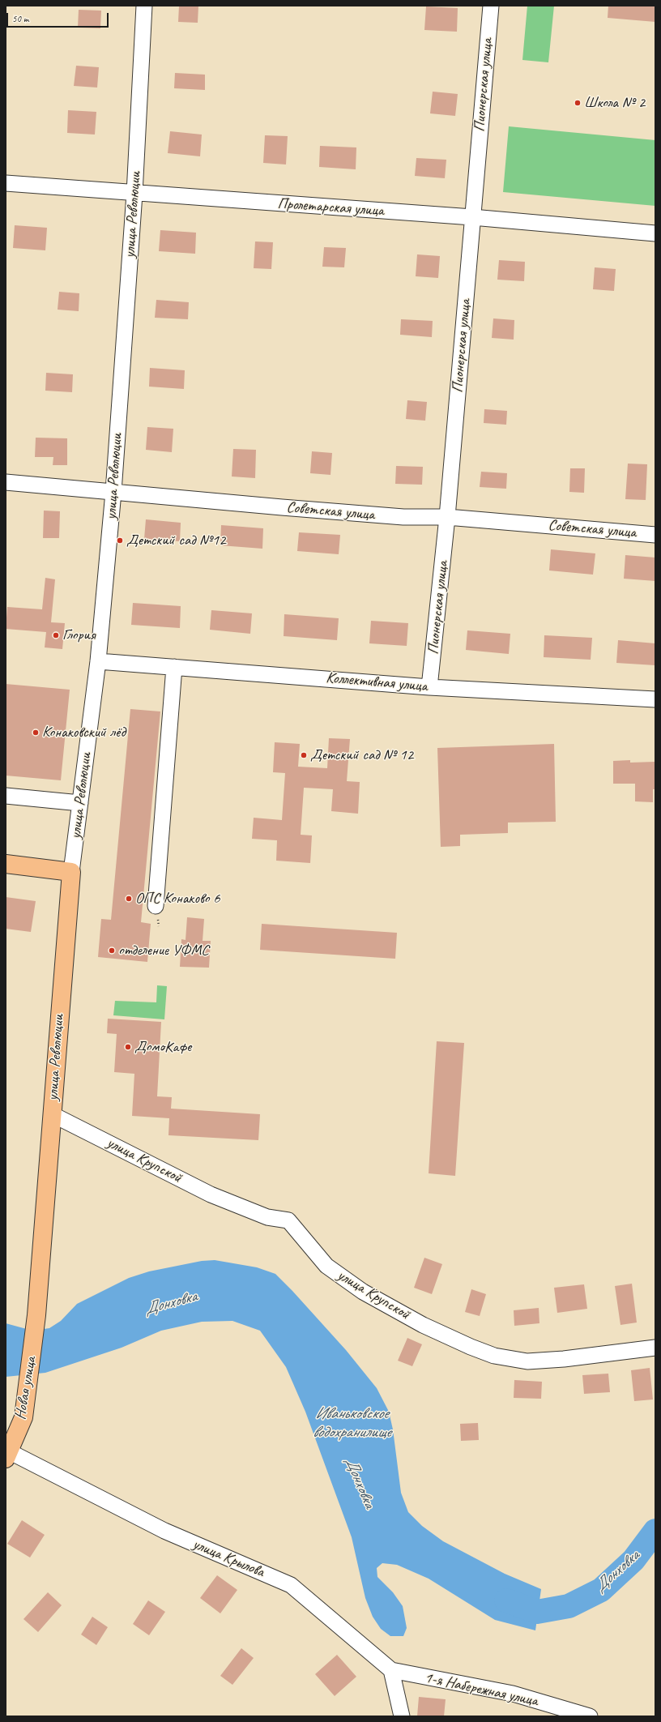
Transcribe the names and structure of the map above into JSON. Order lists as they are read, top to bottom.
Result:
{
  "streets": {
    "main road": ["улица Революции", "Новая улица"],
    "street": [
      "Пионерская улица",
      "Пролетарская улица",
      "Советская улица",
      "Коллективная улица",
      "улица Крупской",
      "улица Крылова",
      "1-я Набережная улица"
    ]
  },
  "crossings": [
    ["Пионерская улица", "Пролетарская улица"],
    ["Пионерская улица", "Советская улица"],
    ["Пионерская улица", "Коллективная улица"],
    ["Пролетарская улица", "улица Революции"],
    ["улица Революции", "Советская улица"],
    ["улица Революции", "Коллективная улица"],
    ["улица Революции", "улица Крупской"],
    ["улица Революции", "Новая улица"],
    ["Новая улица", "улица Крылова"],
    ["улица Крылова", "1-я Набережная улица"]
  ],
  "water": ["Донховка", "Иваньковское водохранилище"],
  "places": [
    "Школа № 2",
    "Детский сад №12",
    "Глория",
    "Конаковский лёд",
    "Детский сад № 12",
    "ОПС Конаково 6",
    "отделение УФМС",
    "ДомоКафе"
  ],
  "scale_bar": "50 m"
}
